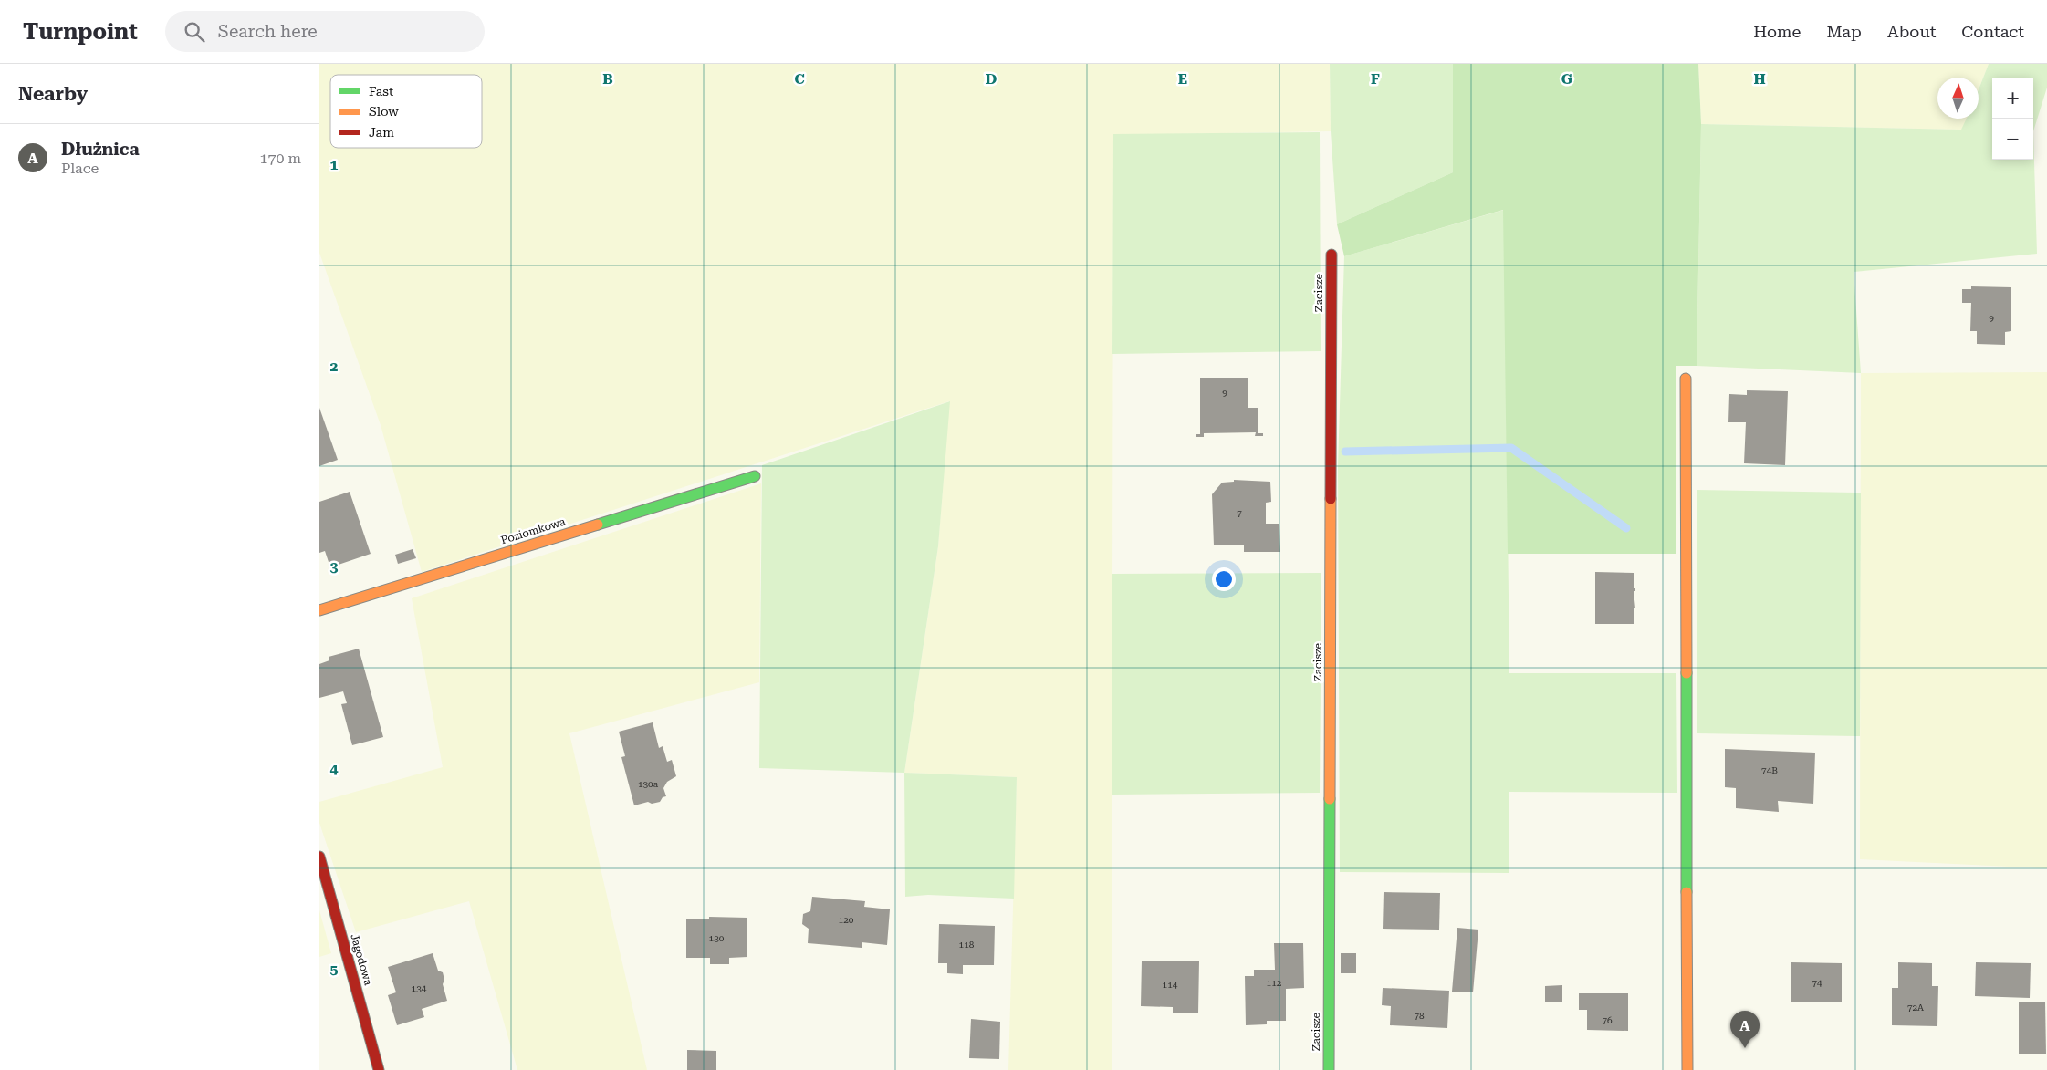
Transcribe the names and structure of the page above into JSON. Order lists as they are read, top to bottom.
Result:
{
  "streets": {
    "street": ["Zacisze", "Poziomkowa", "Jagodowa"]
  },
  "house_numbers": [
    "9",
    "9",
    "7",
    "74B",
    "130a",
    "120",
    "130",
    "118",
    "112",
    "74",
    "114",
    "134",
    "72A",
    "78",
    "76"
  ],
  "legend": ["Fast", "Slow", "Jam"],
  "north": "top",
  "page": {
    "header": "Turnpoint",
    "search": "Search here",
    "nav": [
      "Home",
      "Map",
      "About",
      "Contact"
    ],
    "heading": "Nearby",
    "map_buttons": ["+", "−"],
    "list": [
      {
        "mark": "A",
        "name": "Dłużnica",
        "note": "Place",
        "value": "170 m"
      }
    ],
    "pins": "A"
  },
  "grid": {
    "columns": [
      "B",
      "C",
      "D",
      "E",
      "F",
      "G",
      "H"
    ],
    "rows": [
      "1",
      "2",
      "3",
      "4",
      "5"
    ]
  }
}
